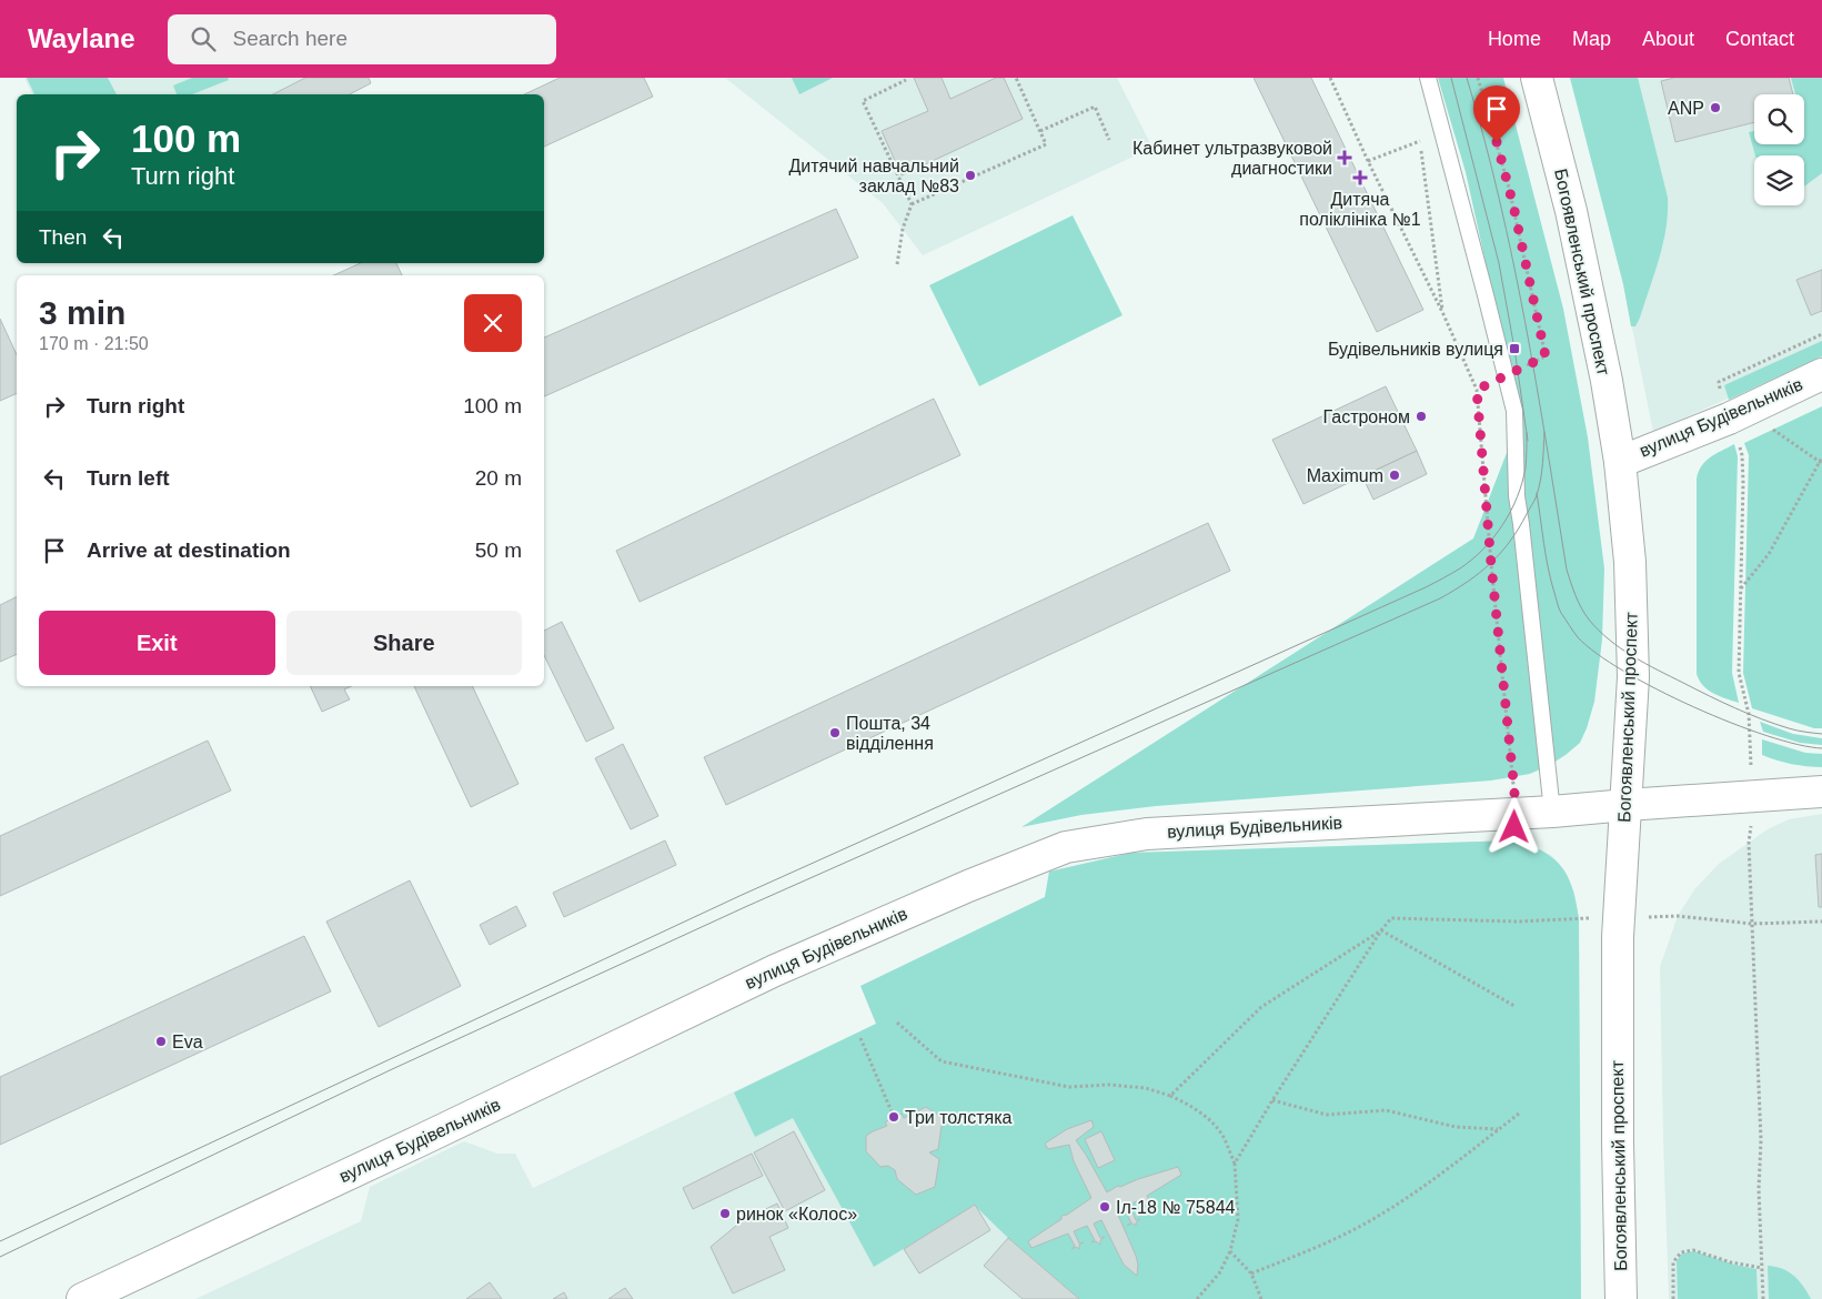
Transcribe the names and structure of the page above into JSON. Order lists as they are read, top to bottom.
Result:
{
  "streets": {
    "street": ["Богоявленський проспект", "вулиця Будівельників"]
  },
  "crossings": [
    ["Богоявленський проспект", "вулиця Будівельників"]
  ],
  "places": {
    "other": [
      "ANP",
      "Дитячий навчальний заклад №83",
      "Гастроном",
      "Maximum",
      "Пошта, 34 відділення",
      "Eva",
      "Три толстяка",
      "Іл-18 № 75844",
      "ринок «Колос»"
    ],
    "health": ["Кабинет ультразвуковой диагностики", "Дитяча поліклініка №1"],
    "transit": ["Будівельників вулиця"]
  },
  "page": {
    "header": "Waylane",
    "search": "Search here",
    "nav": [
      "Home",
      "Map",
      "About",
      "Contact"
    ],
    "turn": ["100 m", "Turn right"],
    "then": "Then",
    "heading": ["3 min", "170 m · 21:50"],
    "list": [
      {
        "name": "Turn right",
        "value": "100 m"
      },
      {
        "name": "Turn left",
        "value": "20 m"
      },
      {
        "name": "Arrive at destination",
        "value": "50 m"
      }
    ],
    "buttons": ["Exit", "Share"]
  }
}
